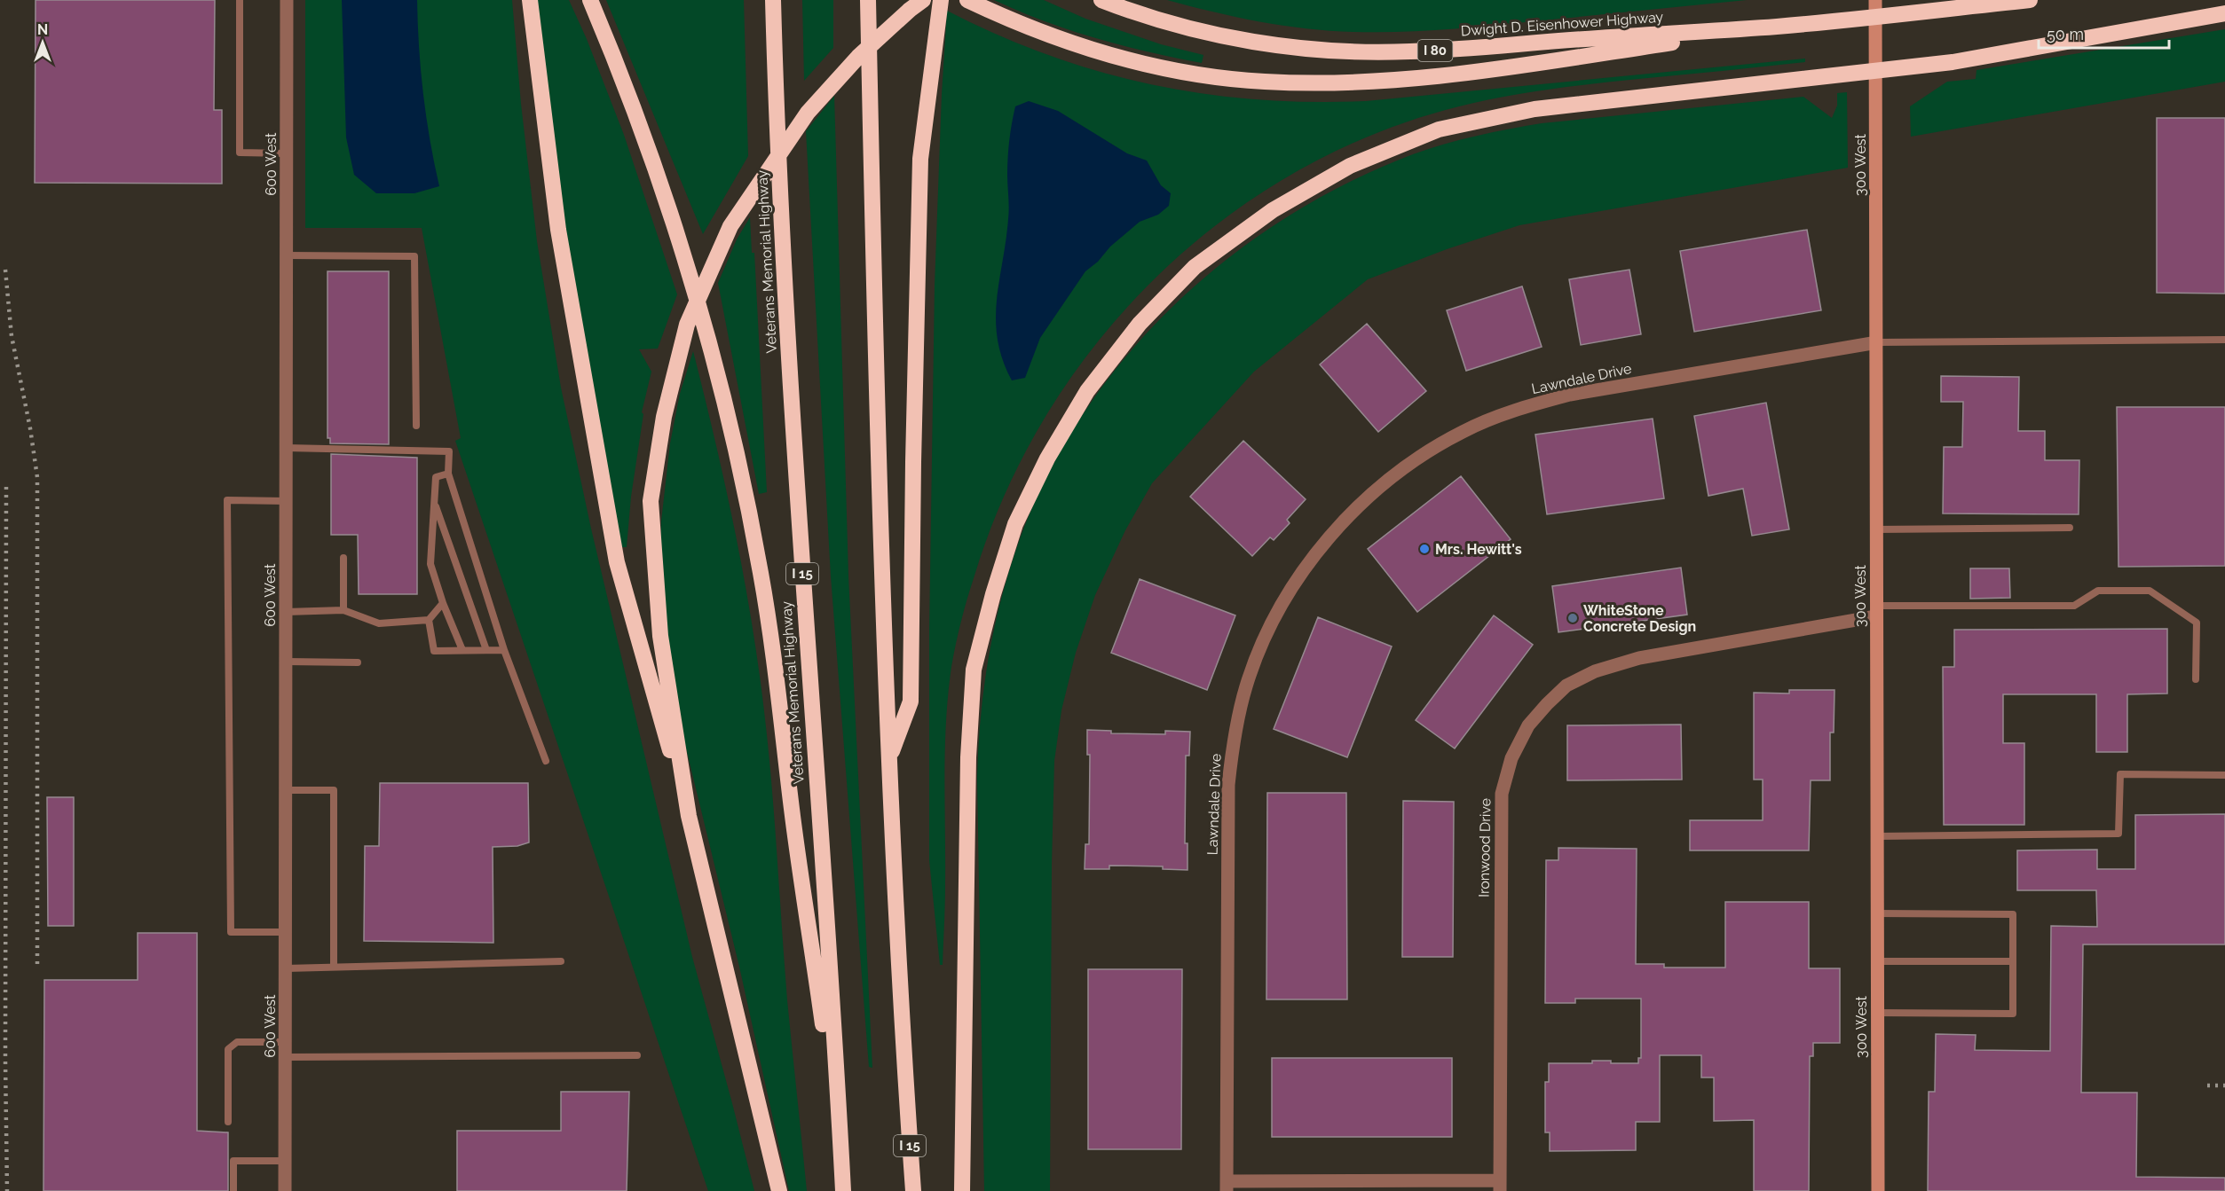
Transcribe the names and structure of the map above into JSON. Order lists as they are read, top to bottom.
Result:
{
  "streets": {
    "highway": [
      "Dwight D. Eisenhower Highway",
      "I 80",
      "Veterans Memorial Highway",
      "I 15"
    ],
    "main road": ["300 West"],
    "street": ["600 West", "Lawndale Drive", "Ironwood Drive"]
  },
  "crossings": [
    ["300 West", "Lawndale Drive"],
    ["300 West", "Ironwood Drive"],
    ["Lawndale Drive", "Ironwood Drive"]
  ],
  "places": ["Mrs. Hewitt's", "WhiteStone Concrete Design"],
  "scale_bar": "50 m",
  "north": "top"
}
